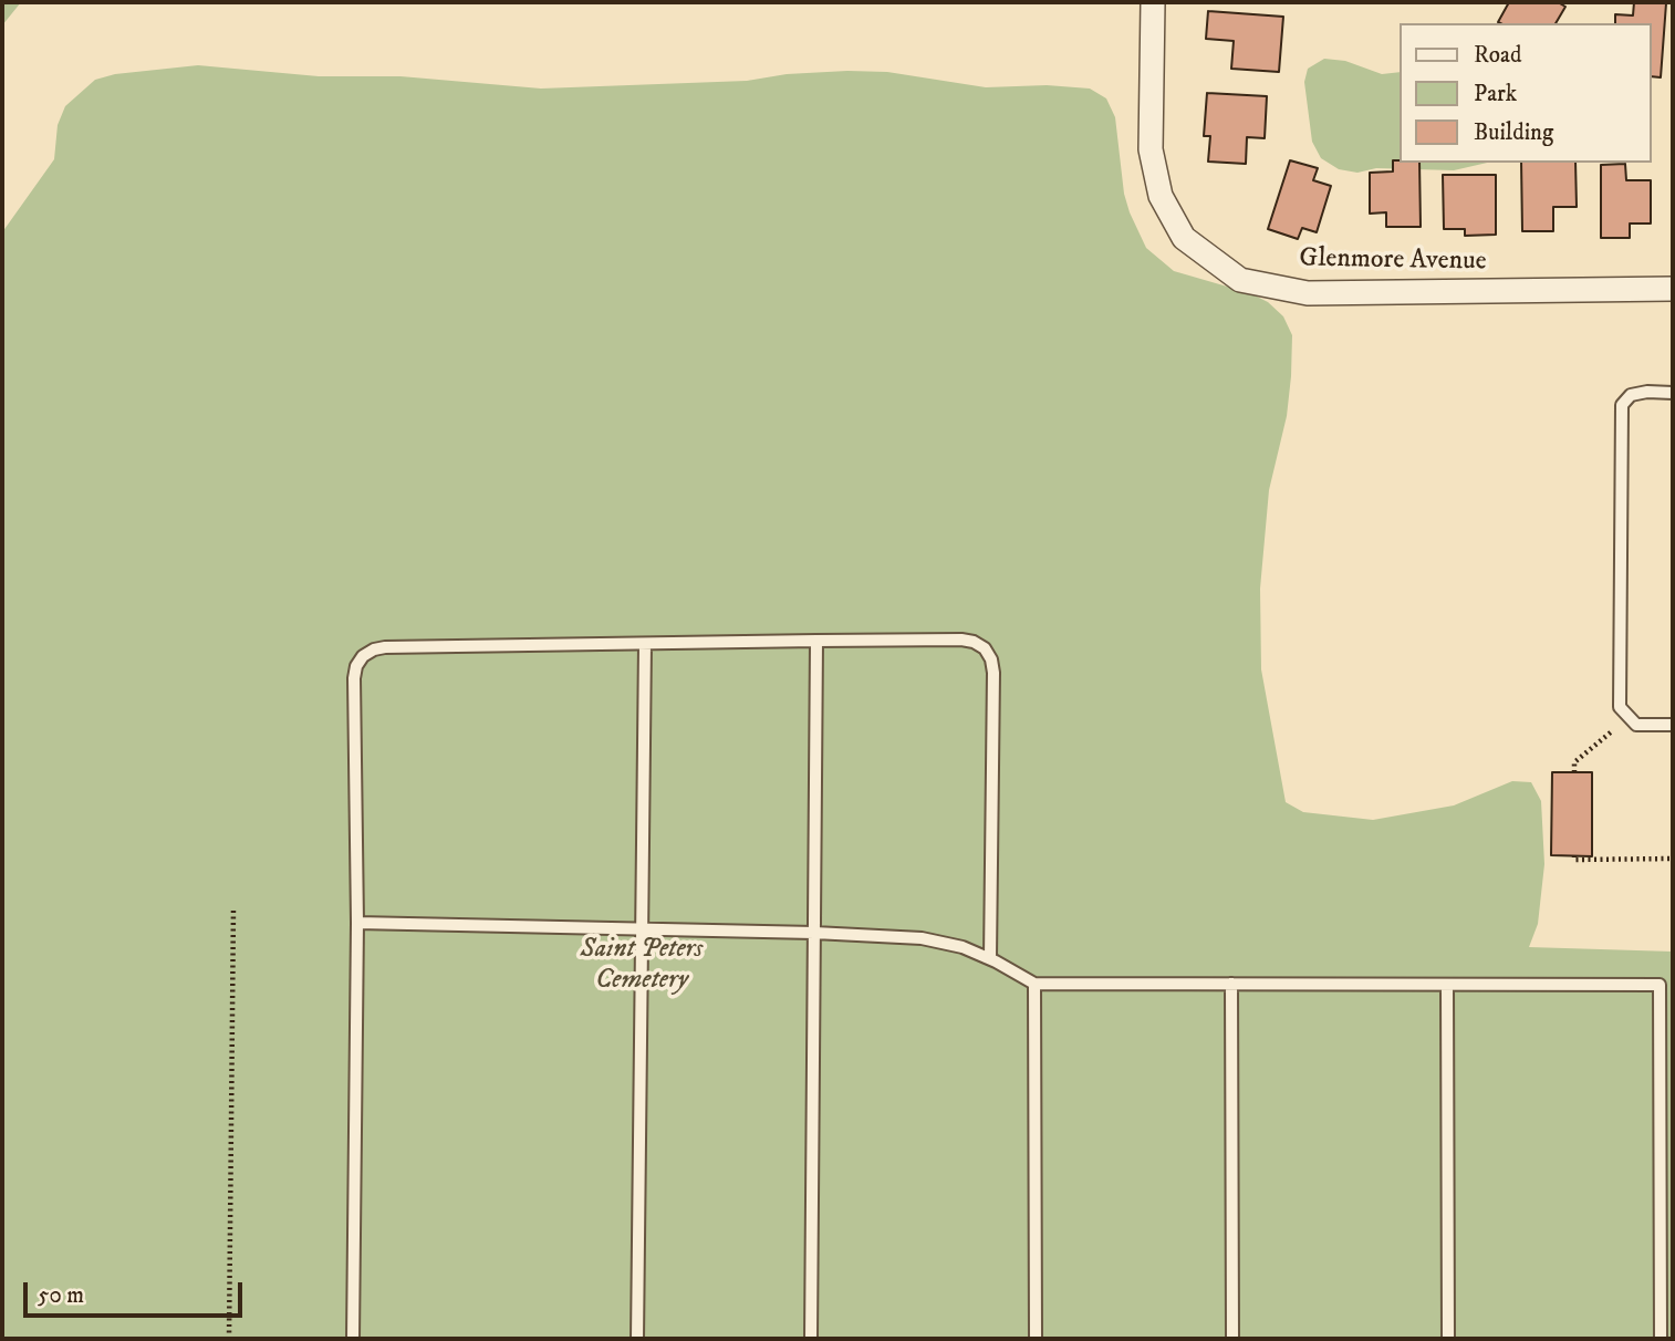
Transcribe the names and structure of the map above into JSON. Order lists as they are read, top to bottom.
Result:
{
  "streets": {
    "street": ["Glenmore Avenue"]
  },
  "parks": ["Saint Peters Cemetery"],
  "legend": ["Road", "Park", "Building"],
  "scale_bar": "50 m"
}
